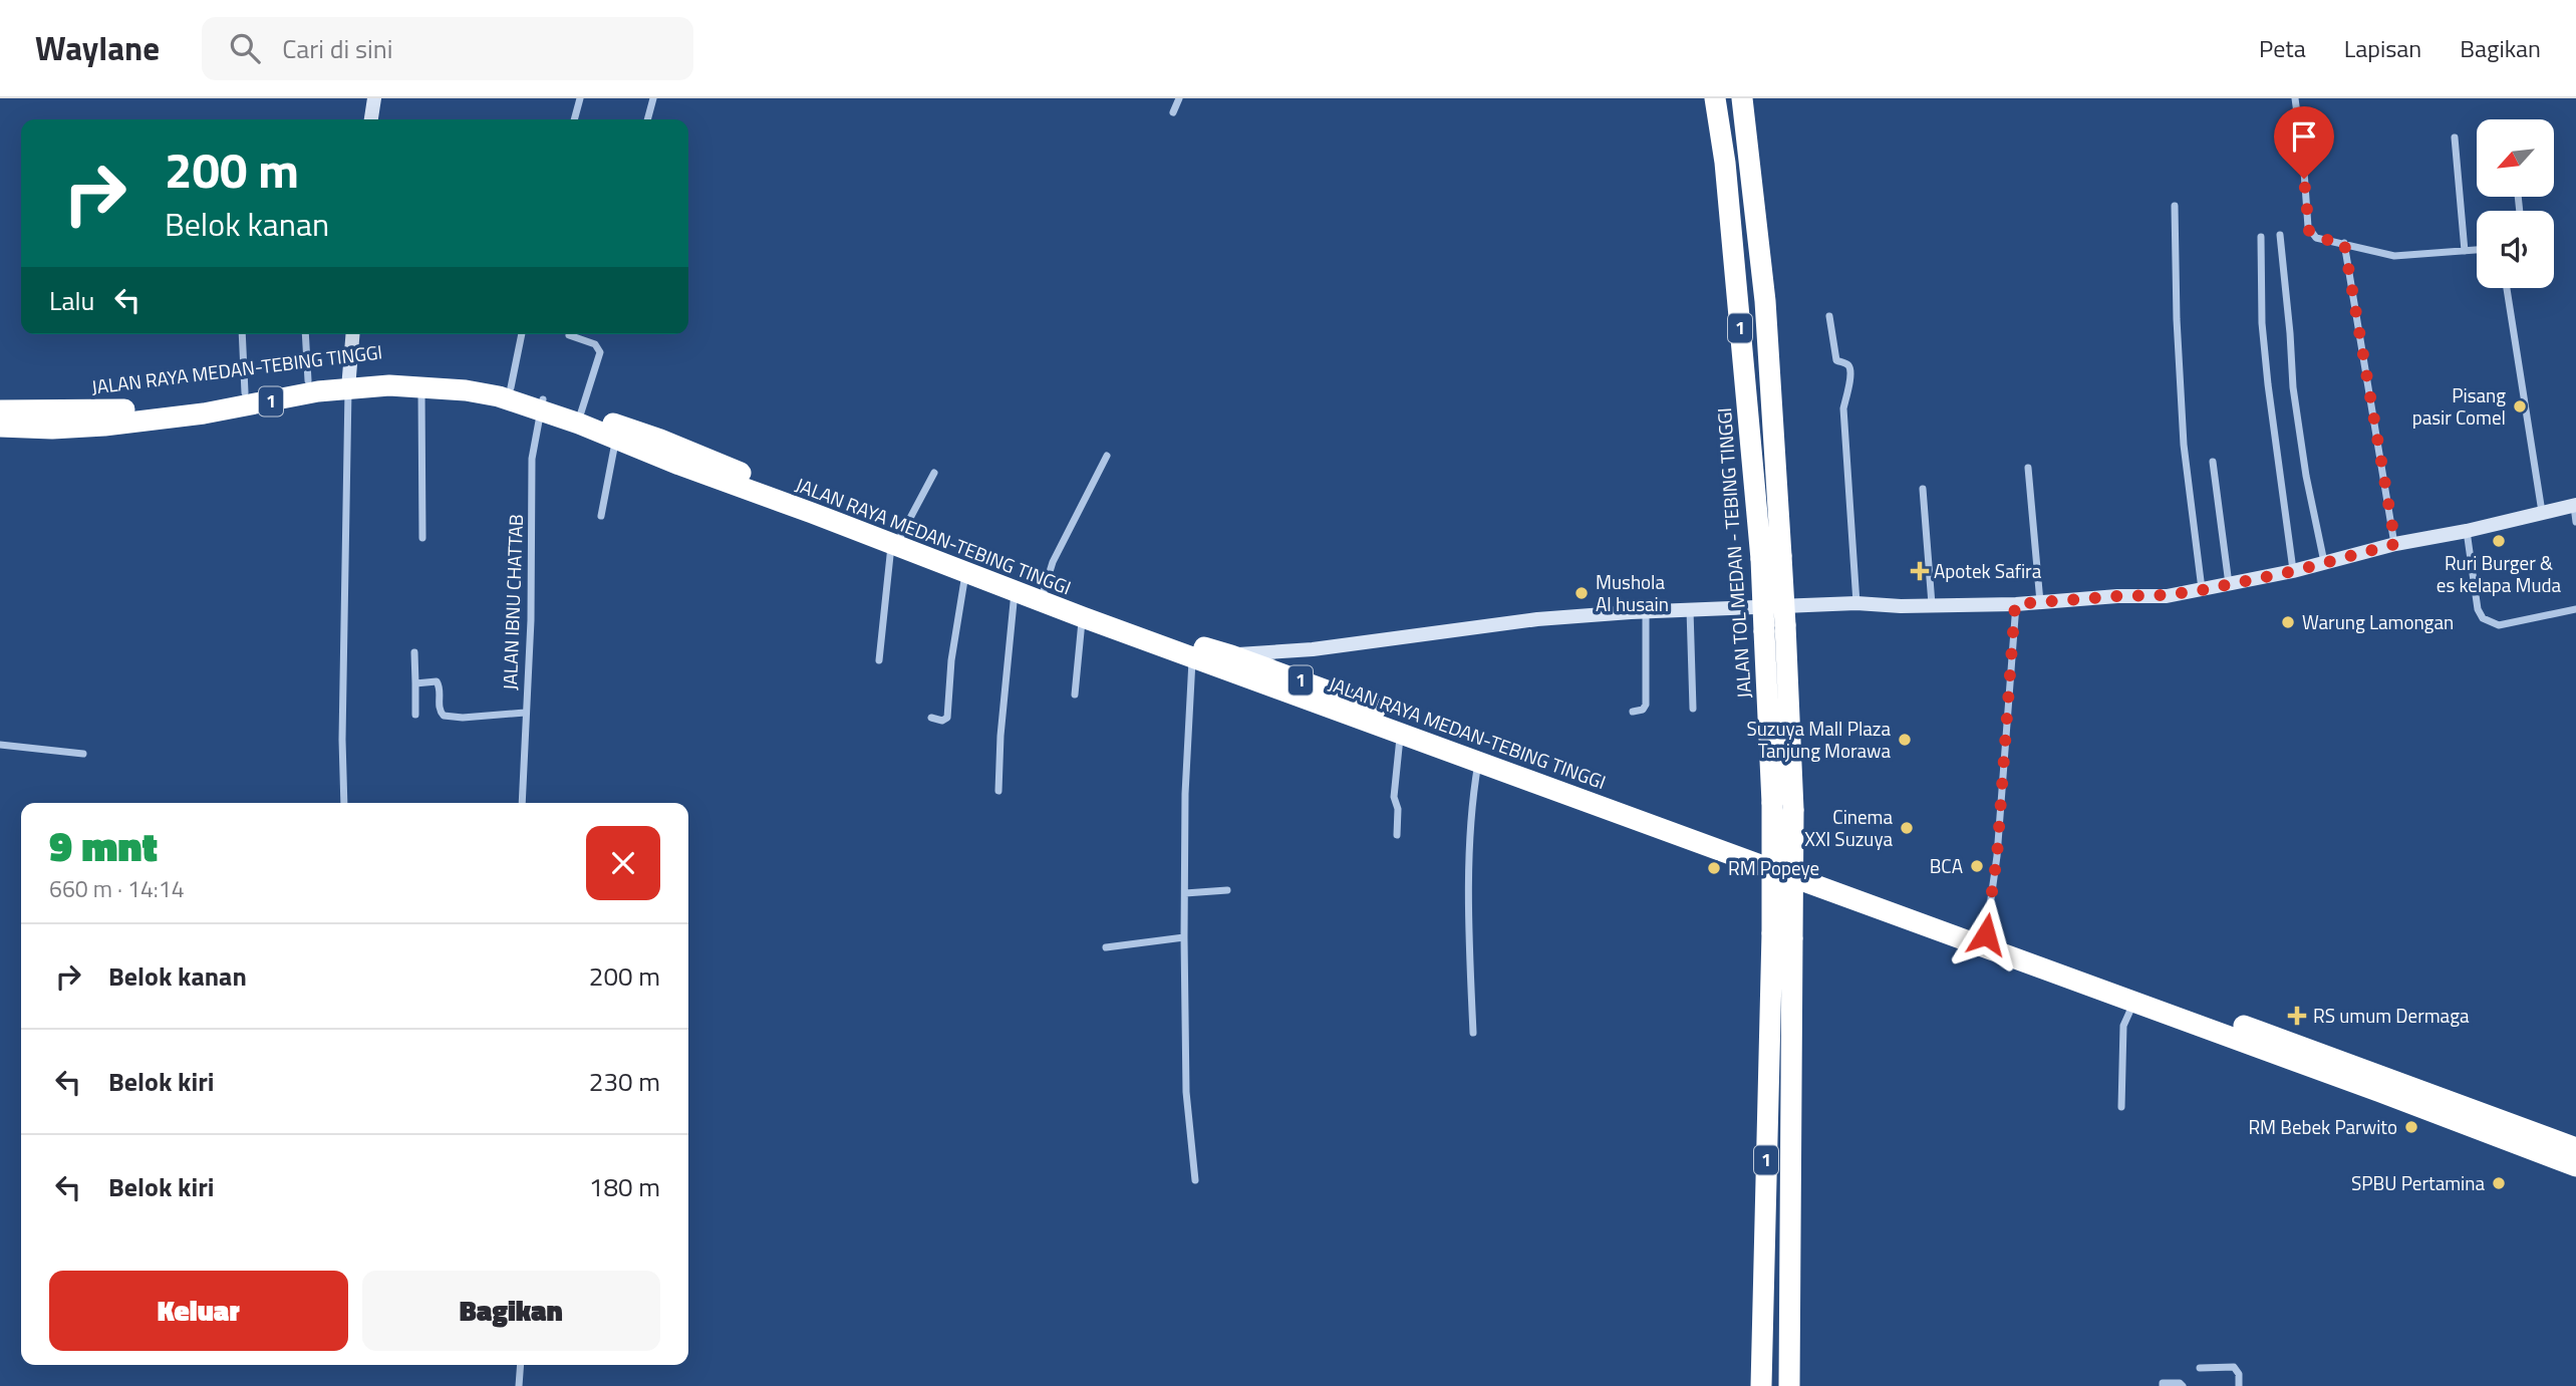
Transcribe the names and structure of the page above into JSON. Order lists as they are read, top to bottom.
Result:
{
  "streets": {
    "highway": ["1", "JALAN RAYA MEDAN-TEBING TINGGI", "JALAN TOL MEDAN - TEBING TINGGI"],
    "street": ["JALAN IBNU CHATTAB"]
  },
  "crossings": [
    ["1", "JALAN TOL MEDAN - TEBING TINGGI"],
    ["JALAN RAYA MEDAN-TEBING TINGGI", "JALAN IBNU CHATTAB"]
  ],
  "places": {
    "other": [
      "Pisang pasir Comel",
      "Ruri Burger & es kelapa Muda",
      "Mushola Al husain",
      "Warung Lamongan",
      "Suzuya Mall Plaza Tanjung Morawa",
      "Cinema XXI Suzuya",
      "BCA",
      "RM Popeye",
      "RM Bebek Parwito",
      "SPBU Pertamina"
    ],
    "health": ["Apotek Safira", "RS umum Dermaga"]
  },
  "north": "bottom left",
  "page": {
    "header": "Waylane",
    "search": "Cari di sini",
    "nav": ["Peta", "Lapisan", "Bagikan"],
    "turn": ["200 m", "Belok kanan"],
    "then": "Lalu",
    "heading": ["9 mnt", "660 m · 14:14"],
    "list": [
      {
        "name": "Belok kanan",
        "value": "200 m"
      },
      {
        "name": "Belok kiri",
        "value": "230 m"
      },
      {
        "name": "Belok kiri",
        "value": "180 m"
      }
    ],
    "buttons": ["Keluar", "Bagikan"]
  }
}
